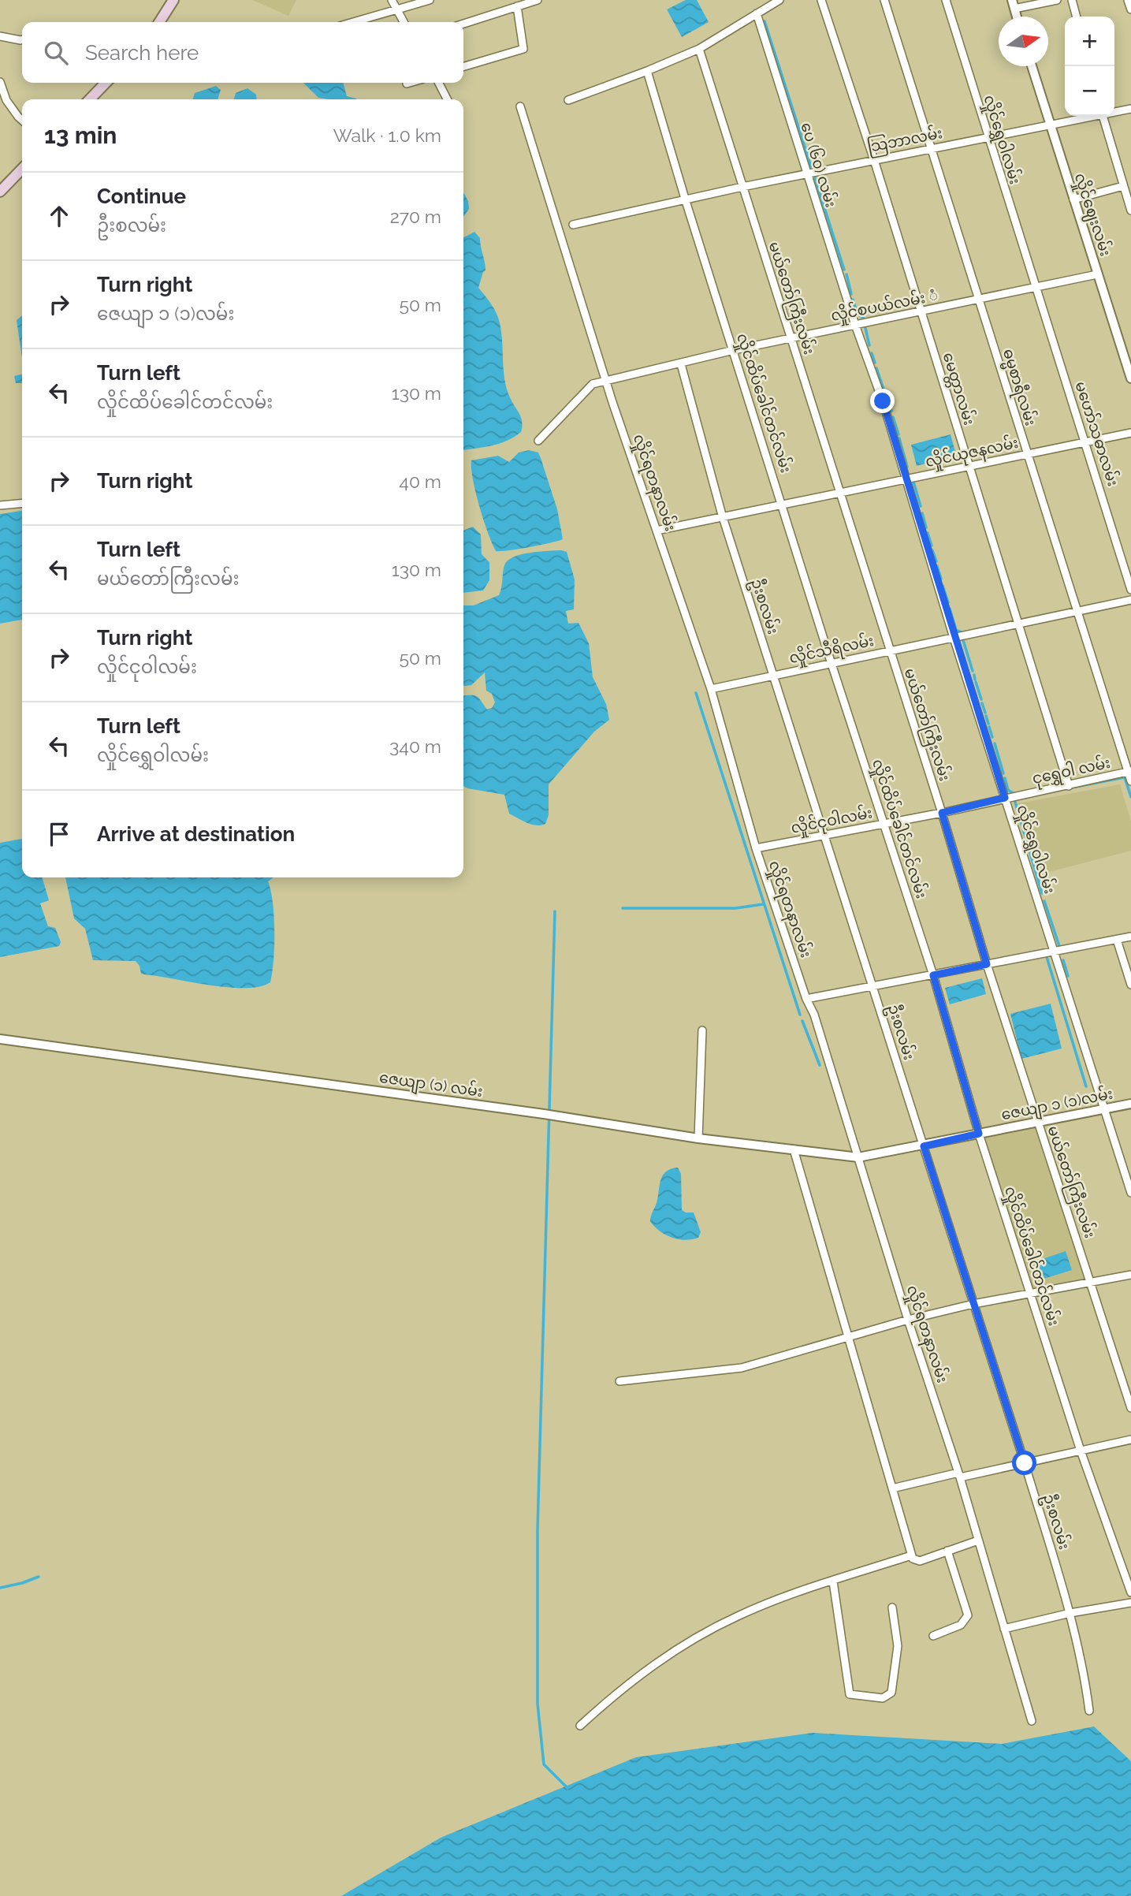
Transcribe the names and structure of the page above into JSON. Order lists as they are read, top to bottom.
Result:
{
  "streets": {
    "street": [
      "သြဘာလမ်း",
      "လှိုင်ရွှေဝါလမ်း",
      "ပေ (၆၀) လမ်း",
      "လှိုင်ဈေးလမ်း",
      "မယ်တော်ကြီးလမ်း",
      "လှိုင်စပယ်လမ်း ံ",
      "ဓမ္မစာရီလမ်း",
      "မေတ္တာလမ်း",
      "လှိုင်ထိပ်ခေါင်တင်လမ်း",
      "မဟော်သဓာလမ်း",
      "လှိုင်ယုဇနလမ်း",
      "လှိုင်ရတနာလမ်း",
      "ဦးစလမ်း",
      "လှိုင်သီရိလမ်း",
      "ငုရွှေဝါ လမ်း",
      "လှိုင်ငုဝါလမ်း",
      "ဇေယျာ (၁) လမ်း",
      "ဇေယျာ ၁ (၁)လမ်း"
    ]
  },
  "crossings": [
    ["သြဘာလမ်း", "လှိုင်ရွှေဝါလမ်း"],
    ["သြဘာလမ်း", "ပေ (၆၀) လမ်း"],
    ["သြဘာလမ်း", "လှိုင်ဈေးလမ်း"],
    ["သြဘာလမ်း", "မယ်တော်ကြီးလမ်း"],
    ["သြဘာလမ်း", "ဓမ္မစာရီလမ်း"],
    ["သြဘာလမ်း", "မေတ္တာလမ်း"],
    ["သြဘာလမ်း", "လှိုင်ထိပ်ခေါင်တင်လမ်း"],
    ["လှိုင်ရွှေဝါလမ်း", "ပေ (၆၀) လမ်း"],
    ["လှိုင်ရွှေဝါလမ်း", "လှိုင်စပယ်လမ်း ံ"],
    ["လှိုင်ရွှေဝါလမ်း", "မဟော်သဓာလမ်း"],
    ["လှိုင်ရွှေဝါလမ်း", "လှိုင်ယုဇနလမ်း"],
    ["လှိုင်ရွှေဝါလမ်း", "လှိုင်သီရိလမ်း"],
    ["လှိုင်ရွှေဝါလမ်း", "ငုရွှေဝါ လမ်း"],
    ["လှိုင်ရွှေဝါလမ်း", "လှိုင်ငုဝါလမ်း"],
    ["လှိုင်ရွှေဝါလမ်း", "ဇေယျာ ၁ (၁)လမ်း"],
    ["ပေ (၆၀) လမ်း", "လှိုင်စပယ်လမ်း ံ"],
    ["လှိုင်ဈေးလမ်း", "လှိုင်စပယ်လမ်း ံ"],
    ["မယ်တော်ကြီးလမ်း", "လှိုင်စပယ်လမ်း ံ"],
    ["မယ်တော်ကြီးလမ်း", "လှိုင်ယုဇနလမ်း"],
    ["မယ်တော်ကြီးလမ်း", "လှိုင်သီရိလမ်း"],
    ["မယ်တော်ကြီးလမ်း", "လှိုင်ငုဝါလမ်း"],
    ["မယ်တော်ကြီးလမ်း", "ဇေယျာ ၁ (၁)လမ်း"],
    ["လှိုင်စပယ်လမ်း ံ", "ဓမ္မစာရီလမ်း"],
    ["လှိုင်စပယ်လမ်း ံ", "မေတ္တာလမ်း"],
    ["လှိုင်စပယ်လမ်း ံ", "လှိုင်ထိပ်ခေါင်တင်လမ်း"],
    ["လှိုင်စပယ်လမ်း ံ", "မဟော်သဓာလမ်း"],
    ["လှိုင်စပယ်လမ်း ံ", "လှိုင်ရတနာလမ်း"],
    ["လှိုင်စပယ်လမ်း ံ", "ဦးစလမ်း"],
    ["ဓမ္မစာရီလမ်း", "လှိုင်ယုဇနလမ်း"],
    ["ဓမ္မစာရီလမ်း", "လှိုင်သီရိလမ်း"],
    ["ဓမ္မစာရီလမ်း", "ငုရွှေဝါ လမ်း"],
    ["မေတ္တာလမ်း", "လှိုင်ယုဇနလမ်း"],
    ["မေတ္တာလမ်း", "လှိုင်သီရိလမ်း"],
    ["မေတ္တာလမ်း", "ငုရွှေဝါ လမ်း"],
    ["လှိုင်ထိပ်ခေါင်တင်လမ်း", "လှိုင်ယုဇနလမ်း"],
    ["လှိုင်ထိပ်ခေါင်တင်လမ်း", "လှိုင်သီရိလမ်း"],
    ["လှိုင်ထိပ်ခေါင်တင်လမ်း", "လှိုင်ငုဝါလမ်း"],
    ["လှိုင်ထိပ်ခေါင်တင်လမ်း", "ဇေယျာ ၁ (၁)လမ်း"],
    ["မဟော်သဓာလမ်း", "လှိုင်ယုဇနလမ်း"],
    ["လှိုင်ယုဇနလမ်း", "လှိုင်ရတနာလမ်း"],
    ["လှိုင်ယုဇနလမ်း", "ဦးစလမ်း"],
    ["လှိုင်ရတနာလမ်း", "လှိုင်သီရိလမ်း"],
    ["လှိုင်ရတနာလမ်း", "လှိုင်ငုဝါလမ်း"],
    ["လှိုင်ရတနာလမ်း", "ဇေယျာ (၁) လမ်း"],
    ["လှိုင်ရတနာလမ်း", "ဇေယျာ ၁ (၁)လမ်း"],
    ["ဦးစလမ်း", "လှိုင်သီရိလမ်း"],
    ["ဦးစလမ်း", "လှိုင်ငုဝါလမ်း"],
    ["ဦးစလမ်း", "ဇေယျာ ၁ (၁)လမ်း"],
    ["ငုရွှေဝါ လမ်း", "လှိုင်ငုဝါလမ်း"],
    ["ဇေယျာ (၁) လမ်း", "ဇေယျာ ၁ (၁)လမ်း"]
  ],
  "north": "right",
  "page": {
    "map_buttons": ["+", "−"],
    "search": "Search here",
    "heading": ["13 min", "Walk · 1.0 km"],
    "list": [
      ["Continue", "ဦးစလမ်း", "270 m"],
      ["Turn right", "ဇေယျာ ၁ (၁)လမ်း", "50 m"],
      ["Turn left", "လှိုင်ထိပ်ခေါင်တင်လမ်း", "130 m"],
      ["Turn right", "40 m"],
      ["Turn left", "မယ်တော်ကြီးလမ်း", "130 m"],
      ["Turn right", "လှိုင်ငုဝါလမ်း", "50 m"],
      ["Turn left", "လှိုင်ရွှေဝါလမ်း", "340 m"],
      "Arrive at destination"
    ]
  }
}
